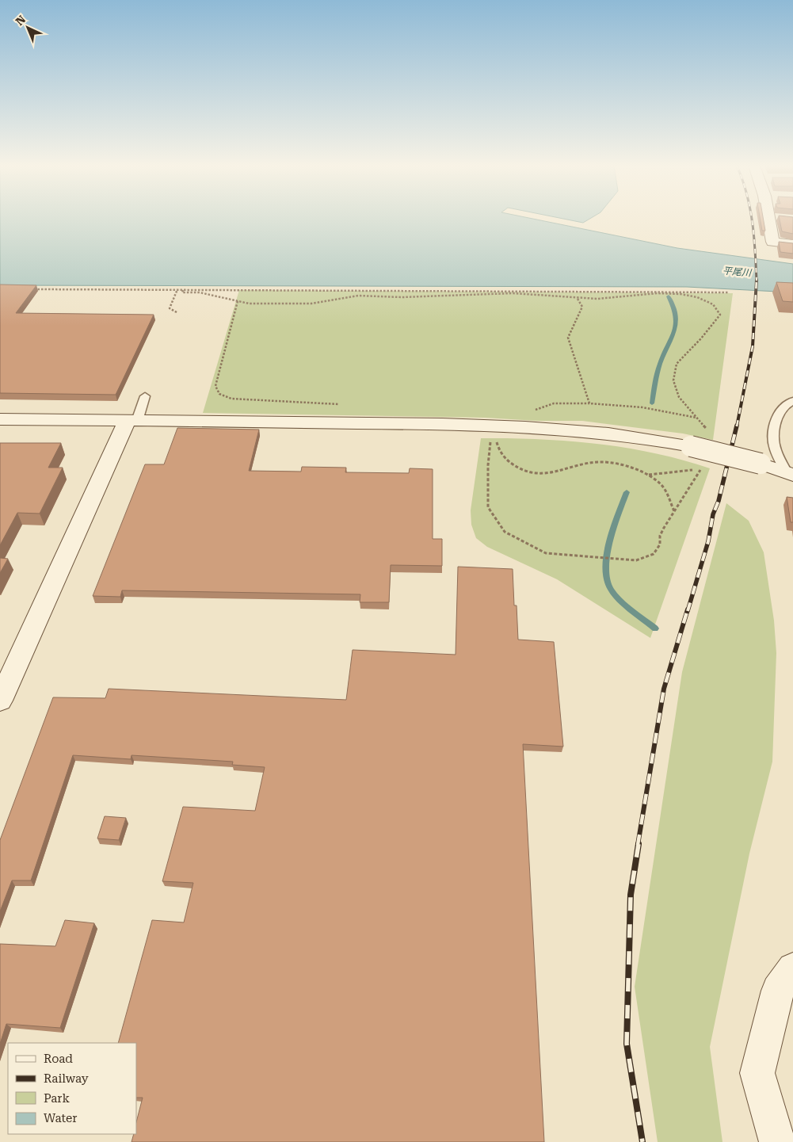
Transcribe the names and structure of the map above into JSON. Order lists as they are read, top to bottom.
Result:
{
  "water": ["平尾川"],
  "legend": [
    "Road",
    "Railway",
    "Park",
    "Water"
  ],
  "north": "top left"
}
